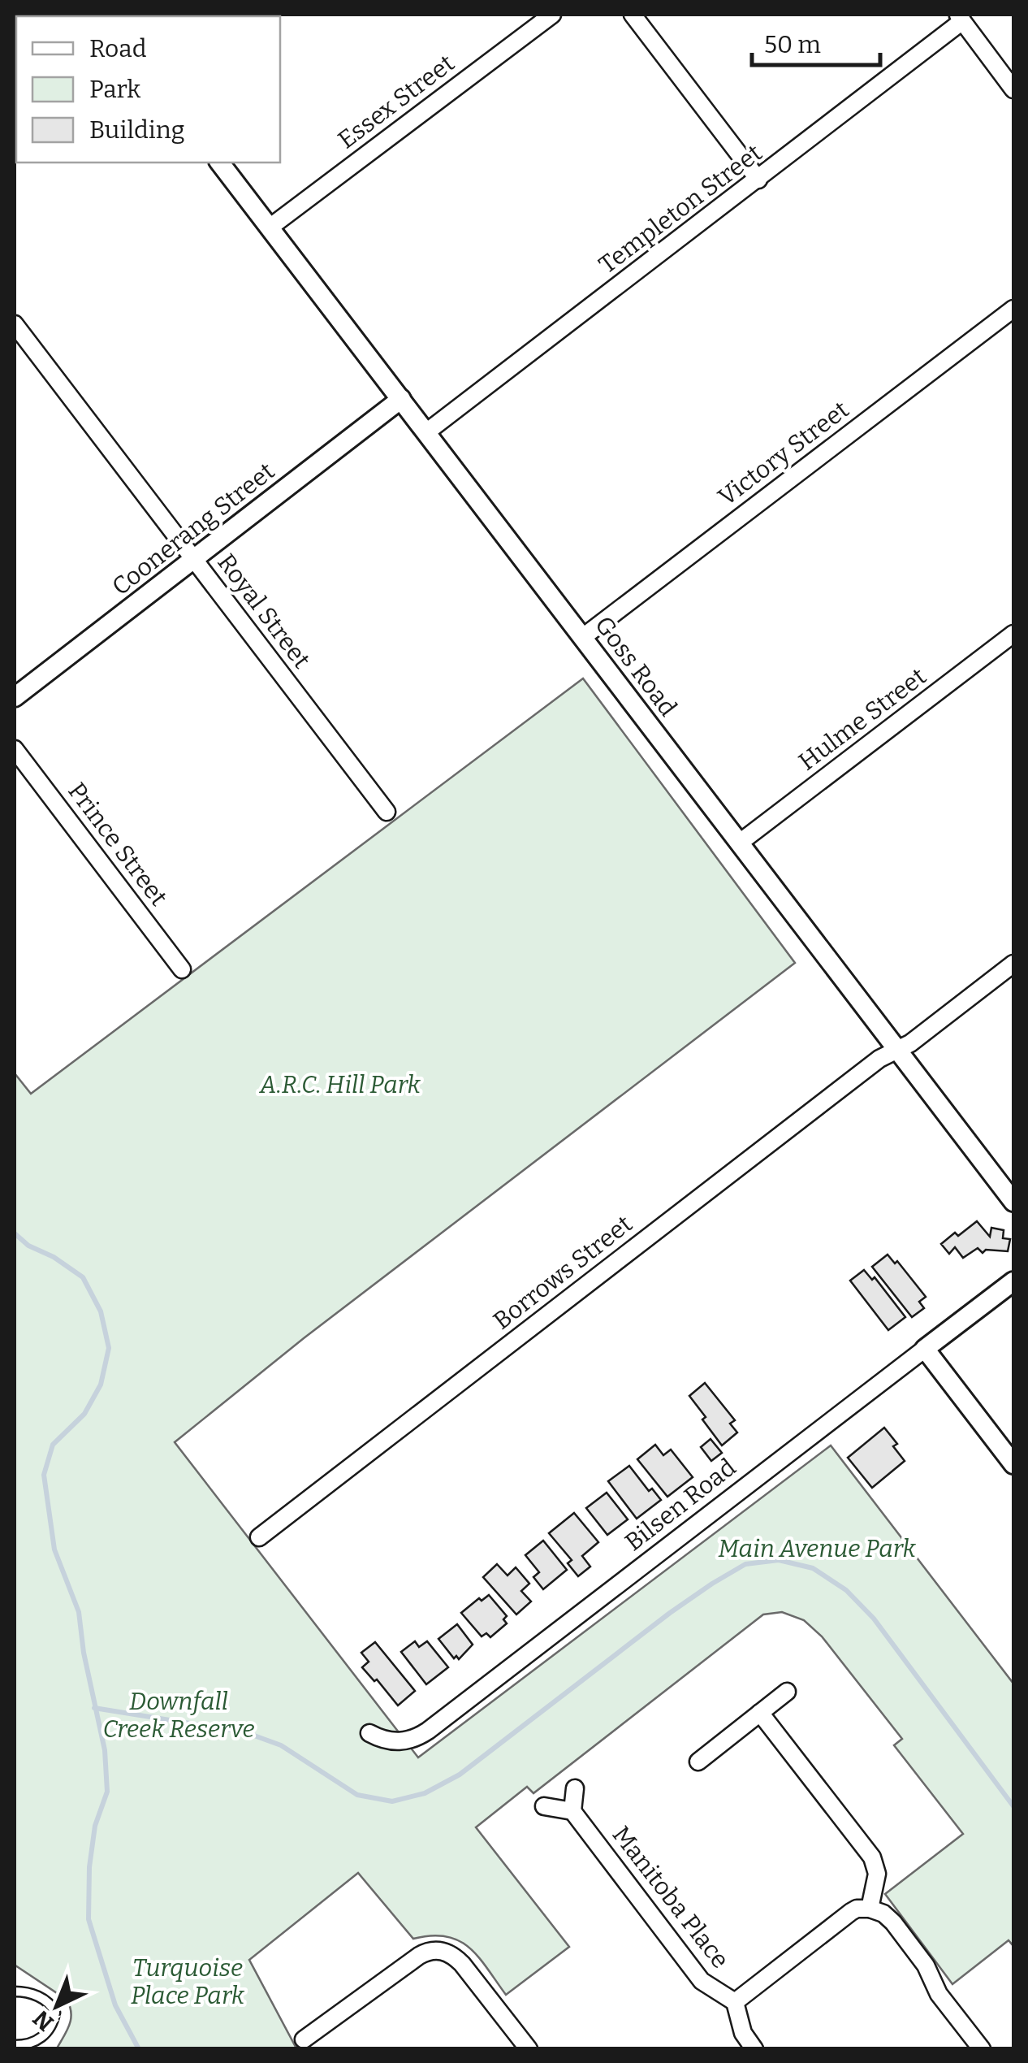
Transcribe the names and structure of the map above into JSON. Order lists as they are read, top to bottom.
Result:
{
  "streets": {
    "street": [
      "Essex Street",
      "Templeton Street",
      "Victory Street",
      "Coonerang Street",
      "Royal Street",
      "Goss Road",
      "Hulme Street",
      "Prince Street",
      "Borrows Street",
      "Bilsen Road",
      "Manitoba Place"
    ]
  },
  "crossings": [
    ["Essex Street", "Goss Road"],
    ["Templeton Street", "Goss Road"],
    ["Victory Street", "Goss Road"],
    ["Coonerang Street", "Royal Street"],
    ["Coonerang Street", "Goss Road"],
    ["Goss Road", "Hulme Street"],
    ["Goss Road", "Borrows Street"]
  ],
  "parks": [
    "A.R.C. Hill Park",
    "Main Avenue Park",
    "Downfall Creek Reserve",
    "Turquoise Place Park"
  ],
  "legend": ["Road", "Park", "Building"],
  "scale_bar": "50 m",
  "north": "bottom left"
}
